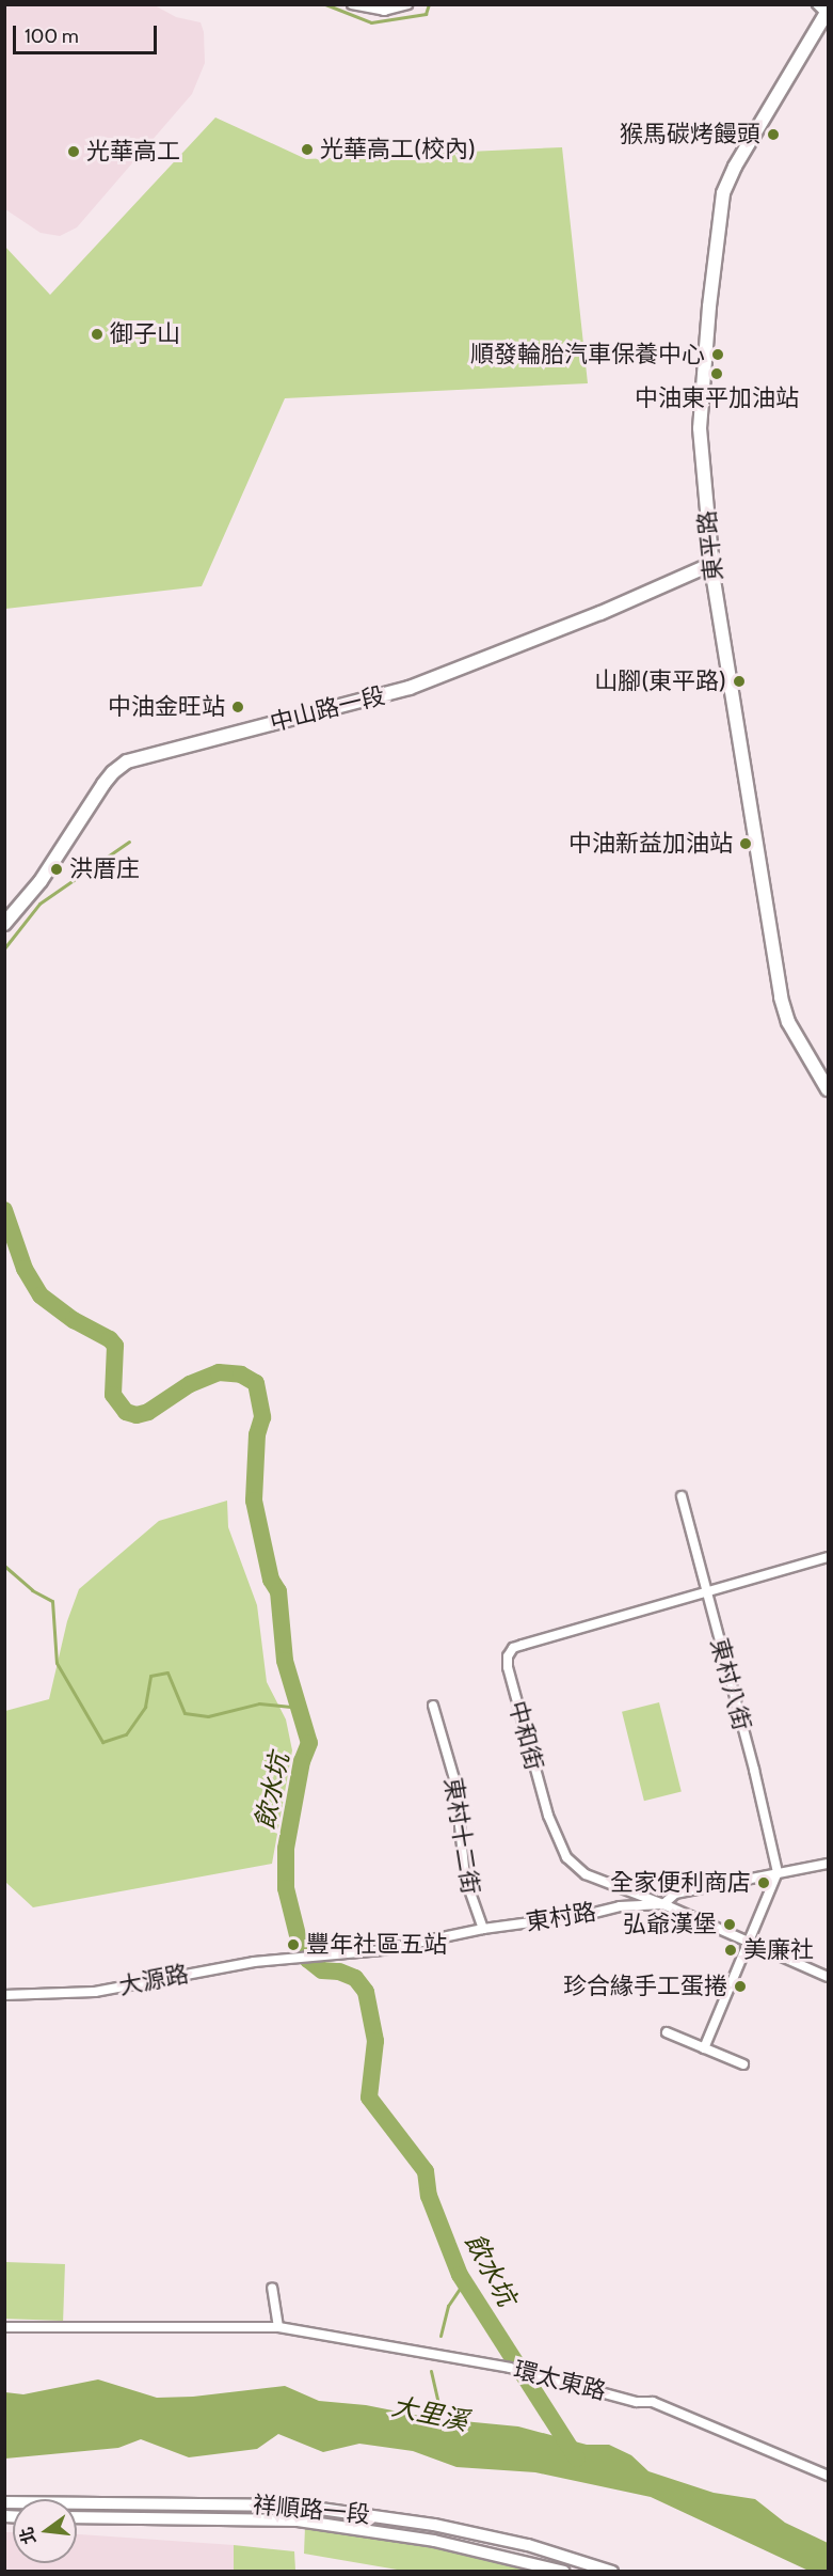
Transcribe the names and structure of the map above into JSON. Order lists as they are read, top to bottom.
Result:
{
  "streets": {
    "main road": ["東平路", "中山路一段"],
    "street": [
      "東村八街",
      "中和街",
      "東村十二街",
      "東村路",
      "大源路",
      "環太東路",
      "祥順路一段"
    ]
  },
  "crossings": [
    ["東平路", "中山路一段"],
    ["東村八街", "中和街"],
    ["東村八街", "東村路"],
    ["中和街", "東村路"],
    ["東村十二街", "東村路"],
    ["東村路", "大源路"]
  ],
  "water": ["飲水坑", "大里溪"],
  "places": [
    "猴馬碳烤饅頭",
    "光華高工(校內)",
    "光華高工",
    "御子山",
    "順發輪胎汽車保養中心",
    "中油東平加油站",
    "山腳(東平路)",
    "中油金旺站",
    "中油新益加油站",
    "洪厝庄",
    "全家便利商店",
    "弘爺漢堡",
    "豐年社區五站",
    "美廉社",
    "珍合緣手工蛋捲"
  ],
  "scale_bar": "100 m",
  "north": "left"
}
